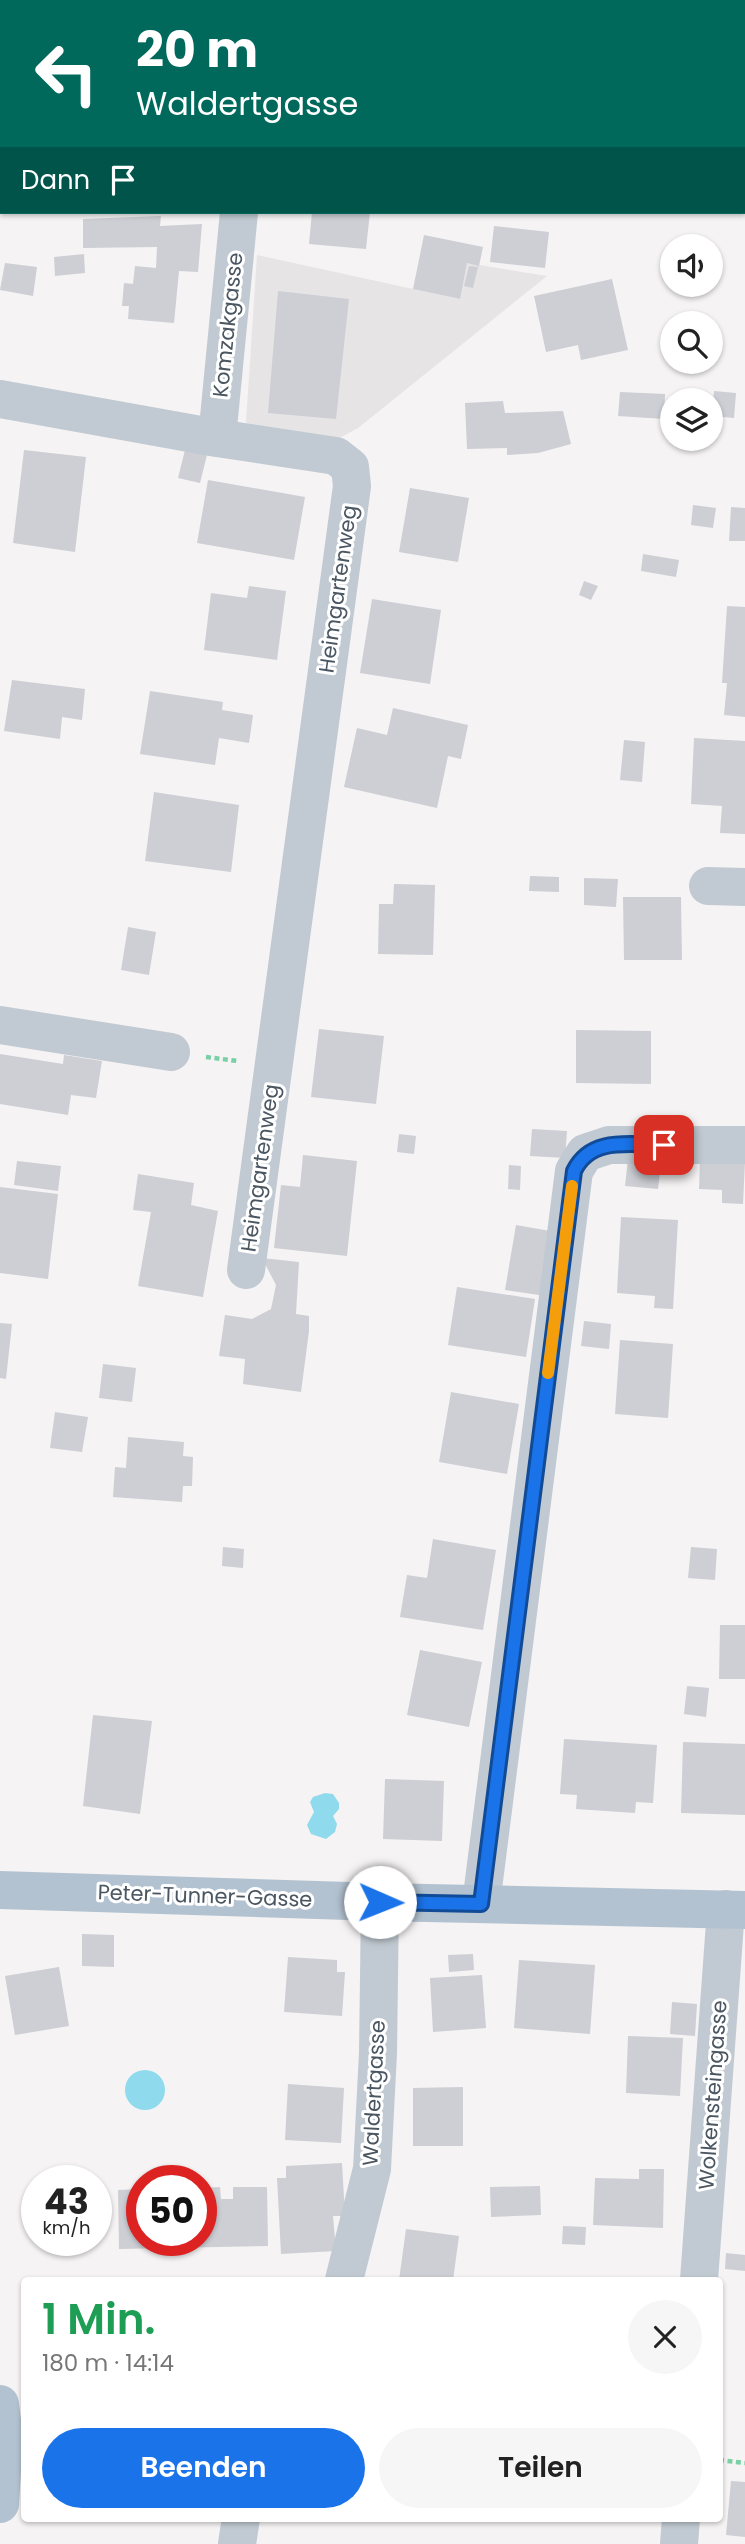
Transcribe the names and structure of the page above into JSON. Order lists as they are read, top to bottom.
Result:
{
  "streets": {
    "main road": ["Peter-Tunner-Gasse"],
    "street": [
      "Komzakgasse",
      "Heimgartenweg",
      "Waldertgasse",
      "Wolkensteingasse"
    ]
  },
  "crossings": [
    ["Komzakgasse", "Heimgartenweg"],
    ["Peter-Tunner-Gasse", "Waldertgasse"],
    ["Peter-Tunner-Gasse", "Wolkensteingasse"]
  ],
  "page": {
    "turn": ["20 m", "Waldertgasse"],
    "then": "Dann",
    "speed": "43 km/h",
    "limit": "50",
    "heading": ["1 Min.", "180 m · 14:14"],
    "buttons": ["Beenden", "Teilen"]
  }
}
